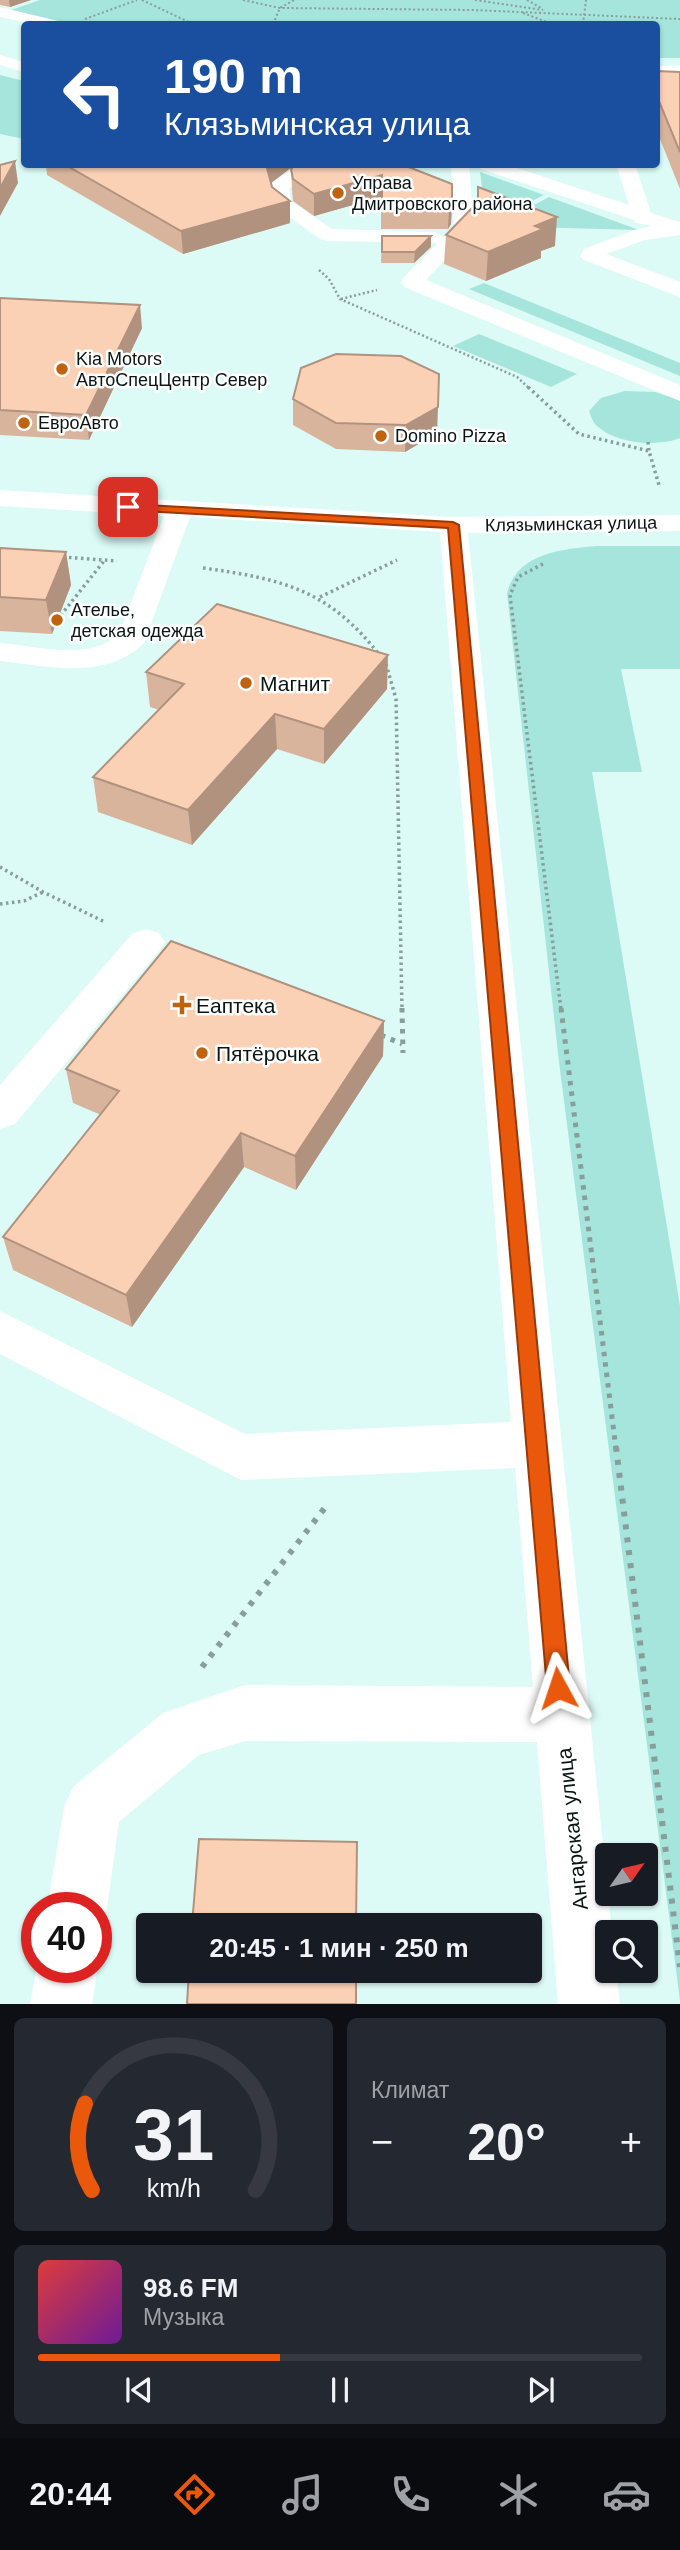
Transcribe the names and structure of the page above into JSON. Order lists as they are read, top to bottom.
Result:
{
  "streets": {
    "street": ["Клязьминская улица", "Ангарская улица"]
  },
  "crossings": [
    ["Клязьминская улица", "Ангарская улица"]
  ],
  "places": {
    "other": [
      "Управа Дмитровского района",
      "Kia Motors АвтоСпецЦентр Север",
      "ЕвроАвто",
      "Domino Pizza",
      "Ателье, детская одежда",
      "Магнит",
      "Пятёрочка"
    ],
    "health": ["Еаптека"]
  },
  "north": "top right",
  "page": {
    "turn": ["190 m", "Клязьминская улица"],
    "limit": "40",
    "trip": "20:45 · 1 мин · 250 m",
    "tile": "Климат",
    "heat": ["−", "20°", "+"],
    "song": ["98.6 FM", "Музыка"],
    "tabs": "20:44",
    "gauge": ["31", "km/h"]
  }
}
